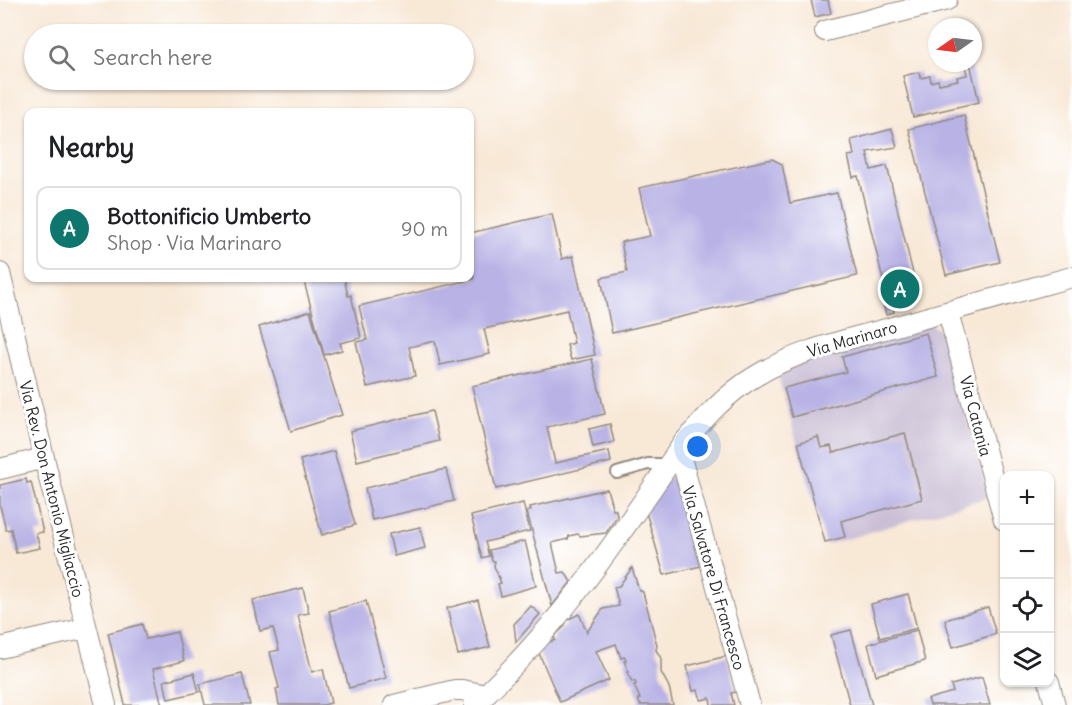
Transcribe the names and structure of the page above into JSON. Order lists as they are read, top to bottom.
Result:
{
  "streets": {
    "street": [
      "Via Marinaro",
      "Via Catania",
      "Via Rev. Don Antonio Migliaccio",
      "Via Salvatore Di Francesco"
    ]
  },
  "crossings": [
    ["Via Marinaro", "Via Catania"],
    ["Via Marinaro", "Via Salvatore Di Francesco"]
  ],
  "north": "left",
  "page": {
    "search": "Search here",
    "heading": "Nearby",
    "list": [
      {
        "mark": "A",
        "name": "Bottonificio Umberto",
        "note": "Shop · Via Marinaro",
        "value": "90 m"
      }
    ],
    "pins": "A",
    "map_buttons": ["+", "−"]
  }
}
